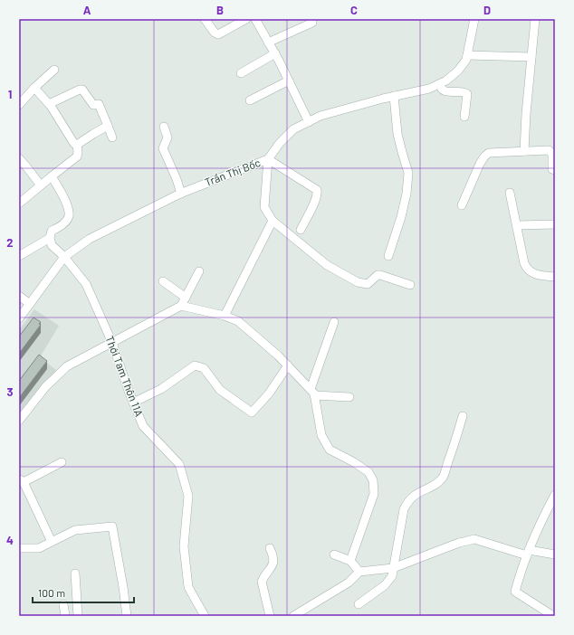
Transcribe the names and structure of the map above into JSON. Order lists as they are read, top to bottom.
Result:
{
  "streets": {
    "street": ["Trần Thị Bốc", "Thới Tam Thôn 11A"]
  },
  "crossings": [
    ["Trần Thị Bốc", "Thới Tam Thôn 11A"]
  ],
  "scale_bar": "100 m",
  "grid": {
    "columns": [
      "A",
      "B",
      "C",
      "D"
    ],
    "rows": [
      "1",
      "2",
      "3",
      "4"
    ]
  }
}
